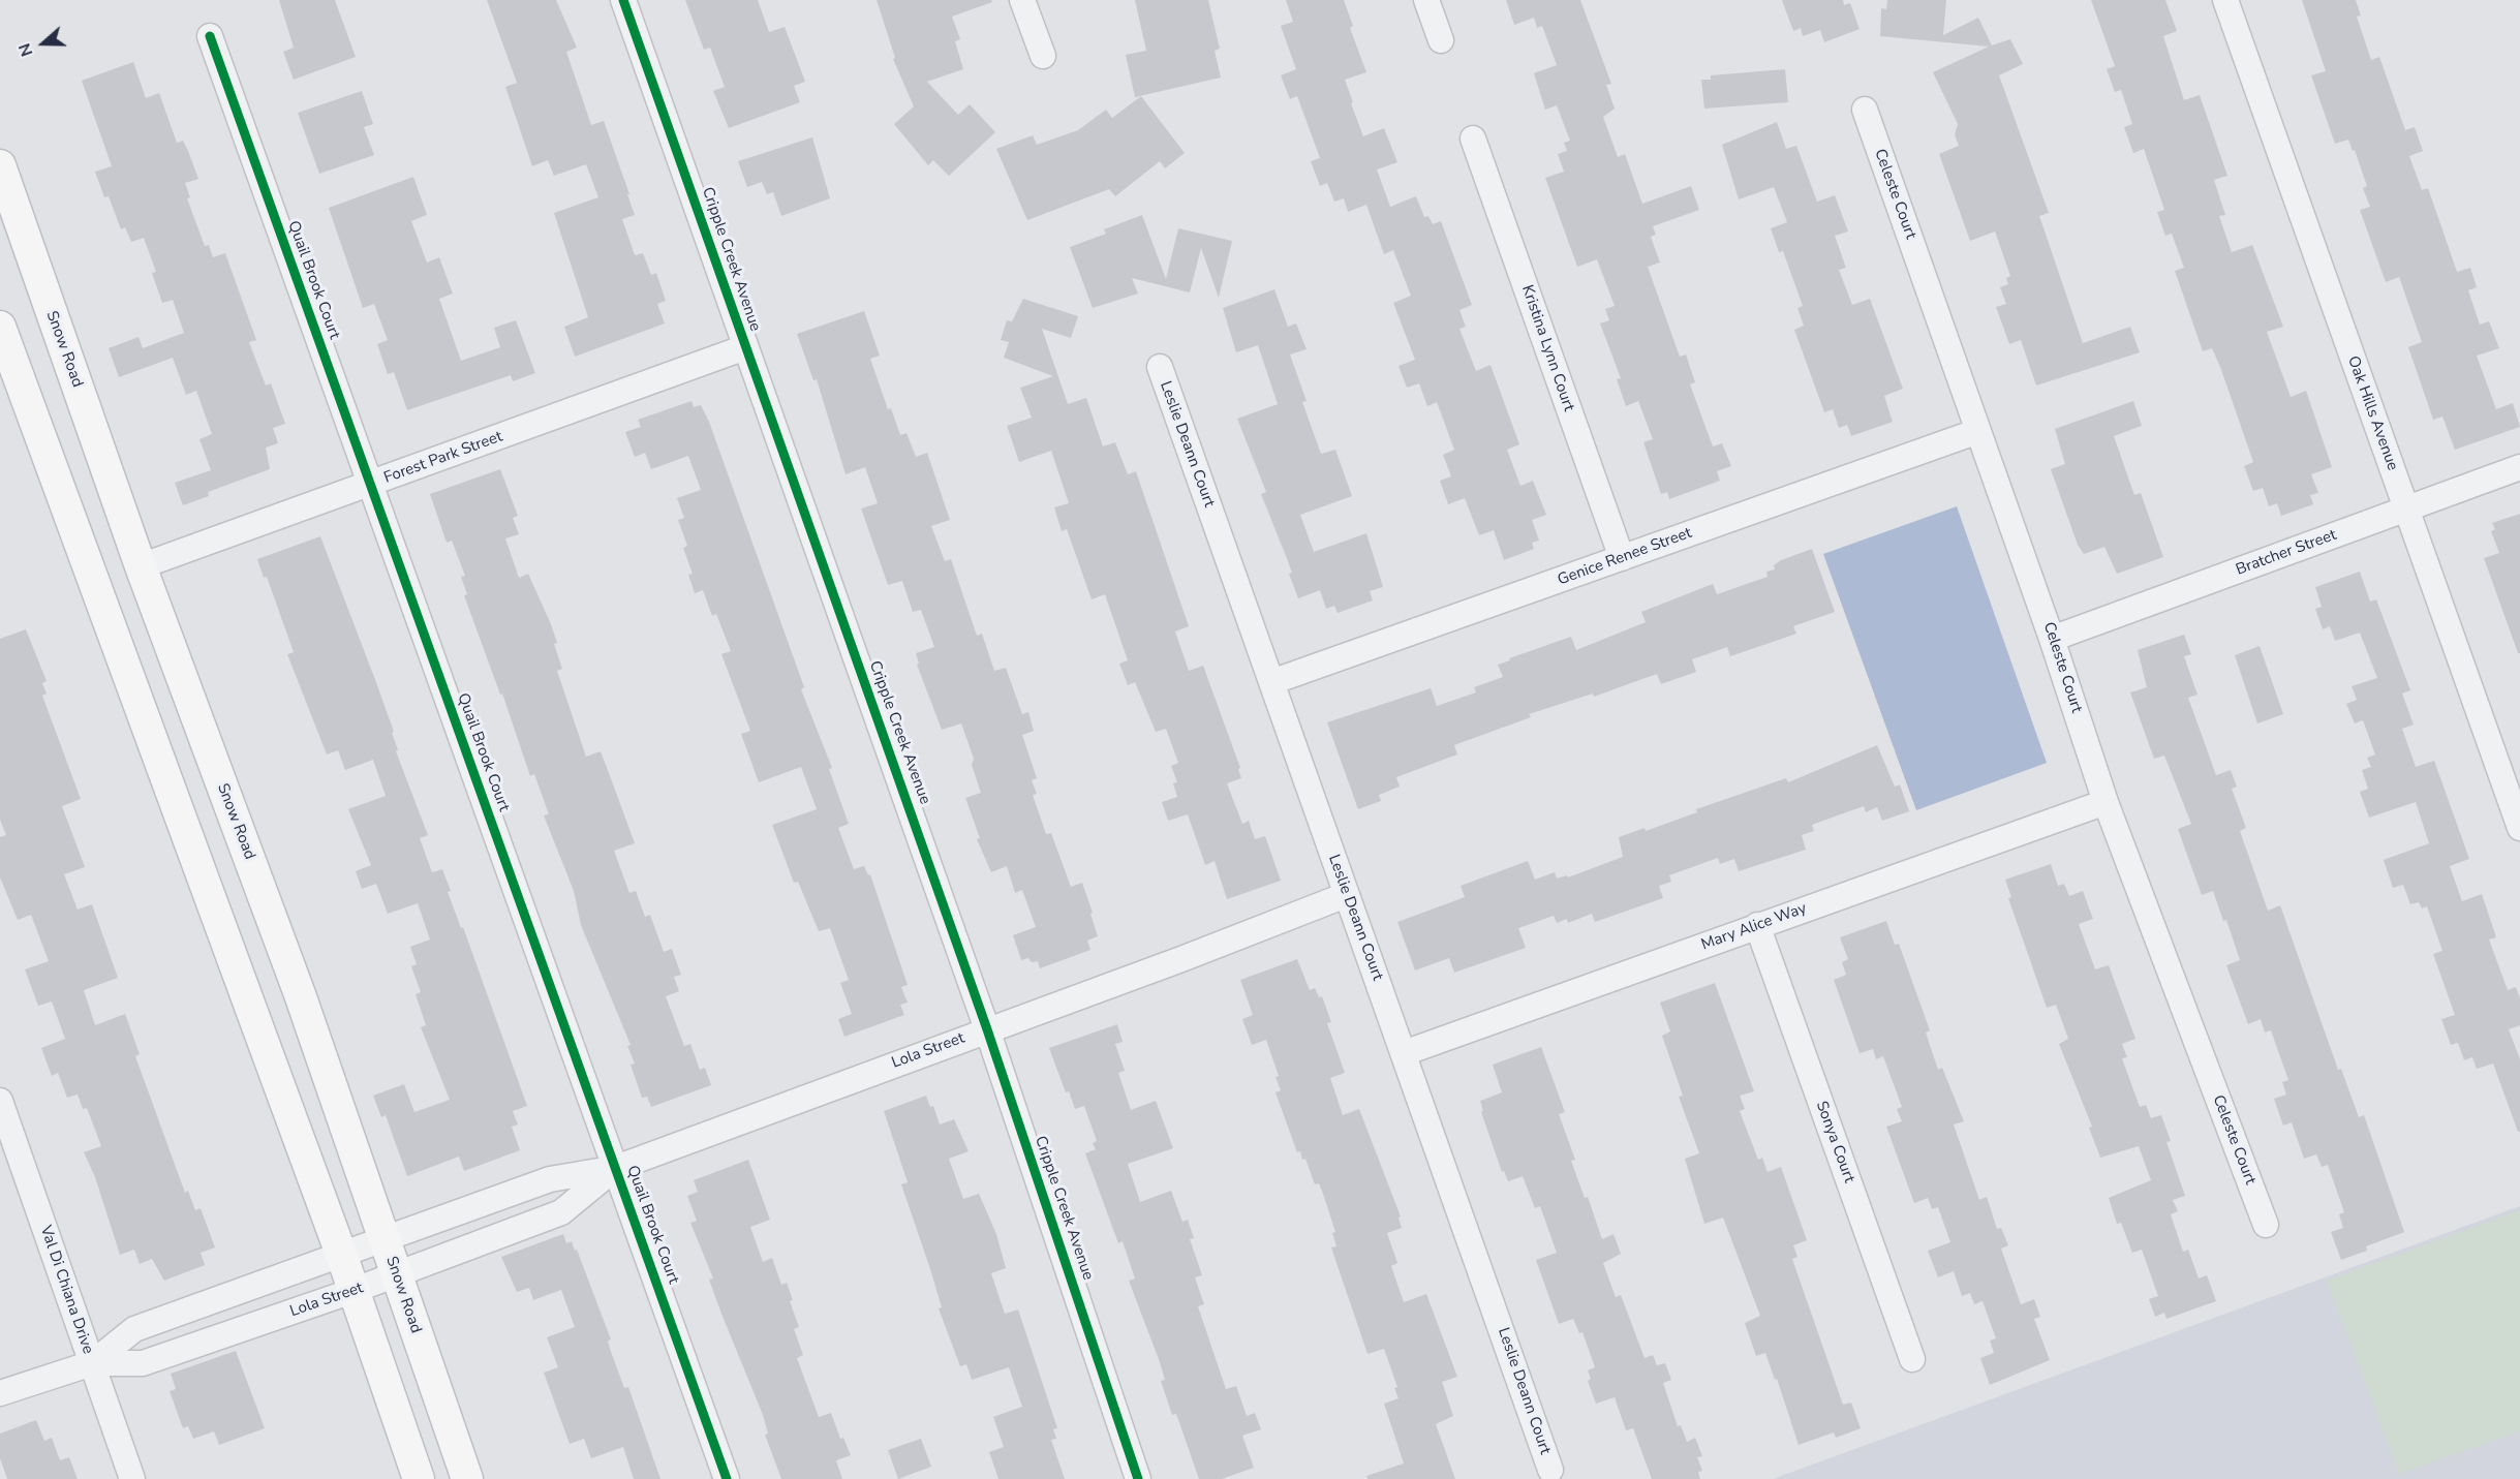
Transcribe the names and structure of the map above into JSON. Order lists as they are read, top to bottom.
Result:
{
  "streets": {
    "main road": ["Snow Road"],
    "street": [
      "Celeste Court",
      "Cripple Creek Avenue",
      "Quail Brook Court",
      "Kristina Lynn Court",
      "Oak Hills Avenue",
      "Leslie Deann Court",
      "Forest Park Street",
      "Bratcher Street",
      "Genice Renee Street",
      "Mary Alice Way",
      "Lola Street",
      "Sonya Court",
      "Val Di Chiana Drive"
    ]
  },
  "crossings": [
    ["Celeste Court", "Bratcher Street"],
    ["Celeste Court", "Genice Renee Street"],
    ["Celeste Court", "Mary Alice Way"],
    ["Cripple Creek Avenue", "Forest Park Street"],
    ["Cripple Creek Avenue", "Lola Street"],
    ["Quail Brook Court", "Forest Park Street"],
    ["Quail Brook Court", "Lola Street"],
    ["Kristina Lynn Court", "Genice Renee Street"],
    ["Snow Road", "Forest Park Street"],
    ["Snow Road", "Lola Street"],
    ["Oak Hills Avenue", "Bratcher Street"],
    ["Leslie Deann Court", "Genice Renee Street"],
    ["Leslie Deann Court", "Mary Alice Way"],
    ["Leslie Deann Court", "Lola Street"],
    ["Mary Alice Way", "Sonya Court"],
    ["Lola Street", "Val Di Chiana Drive"]
  ],
  "north": "left"
}
